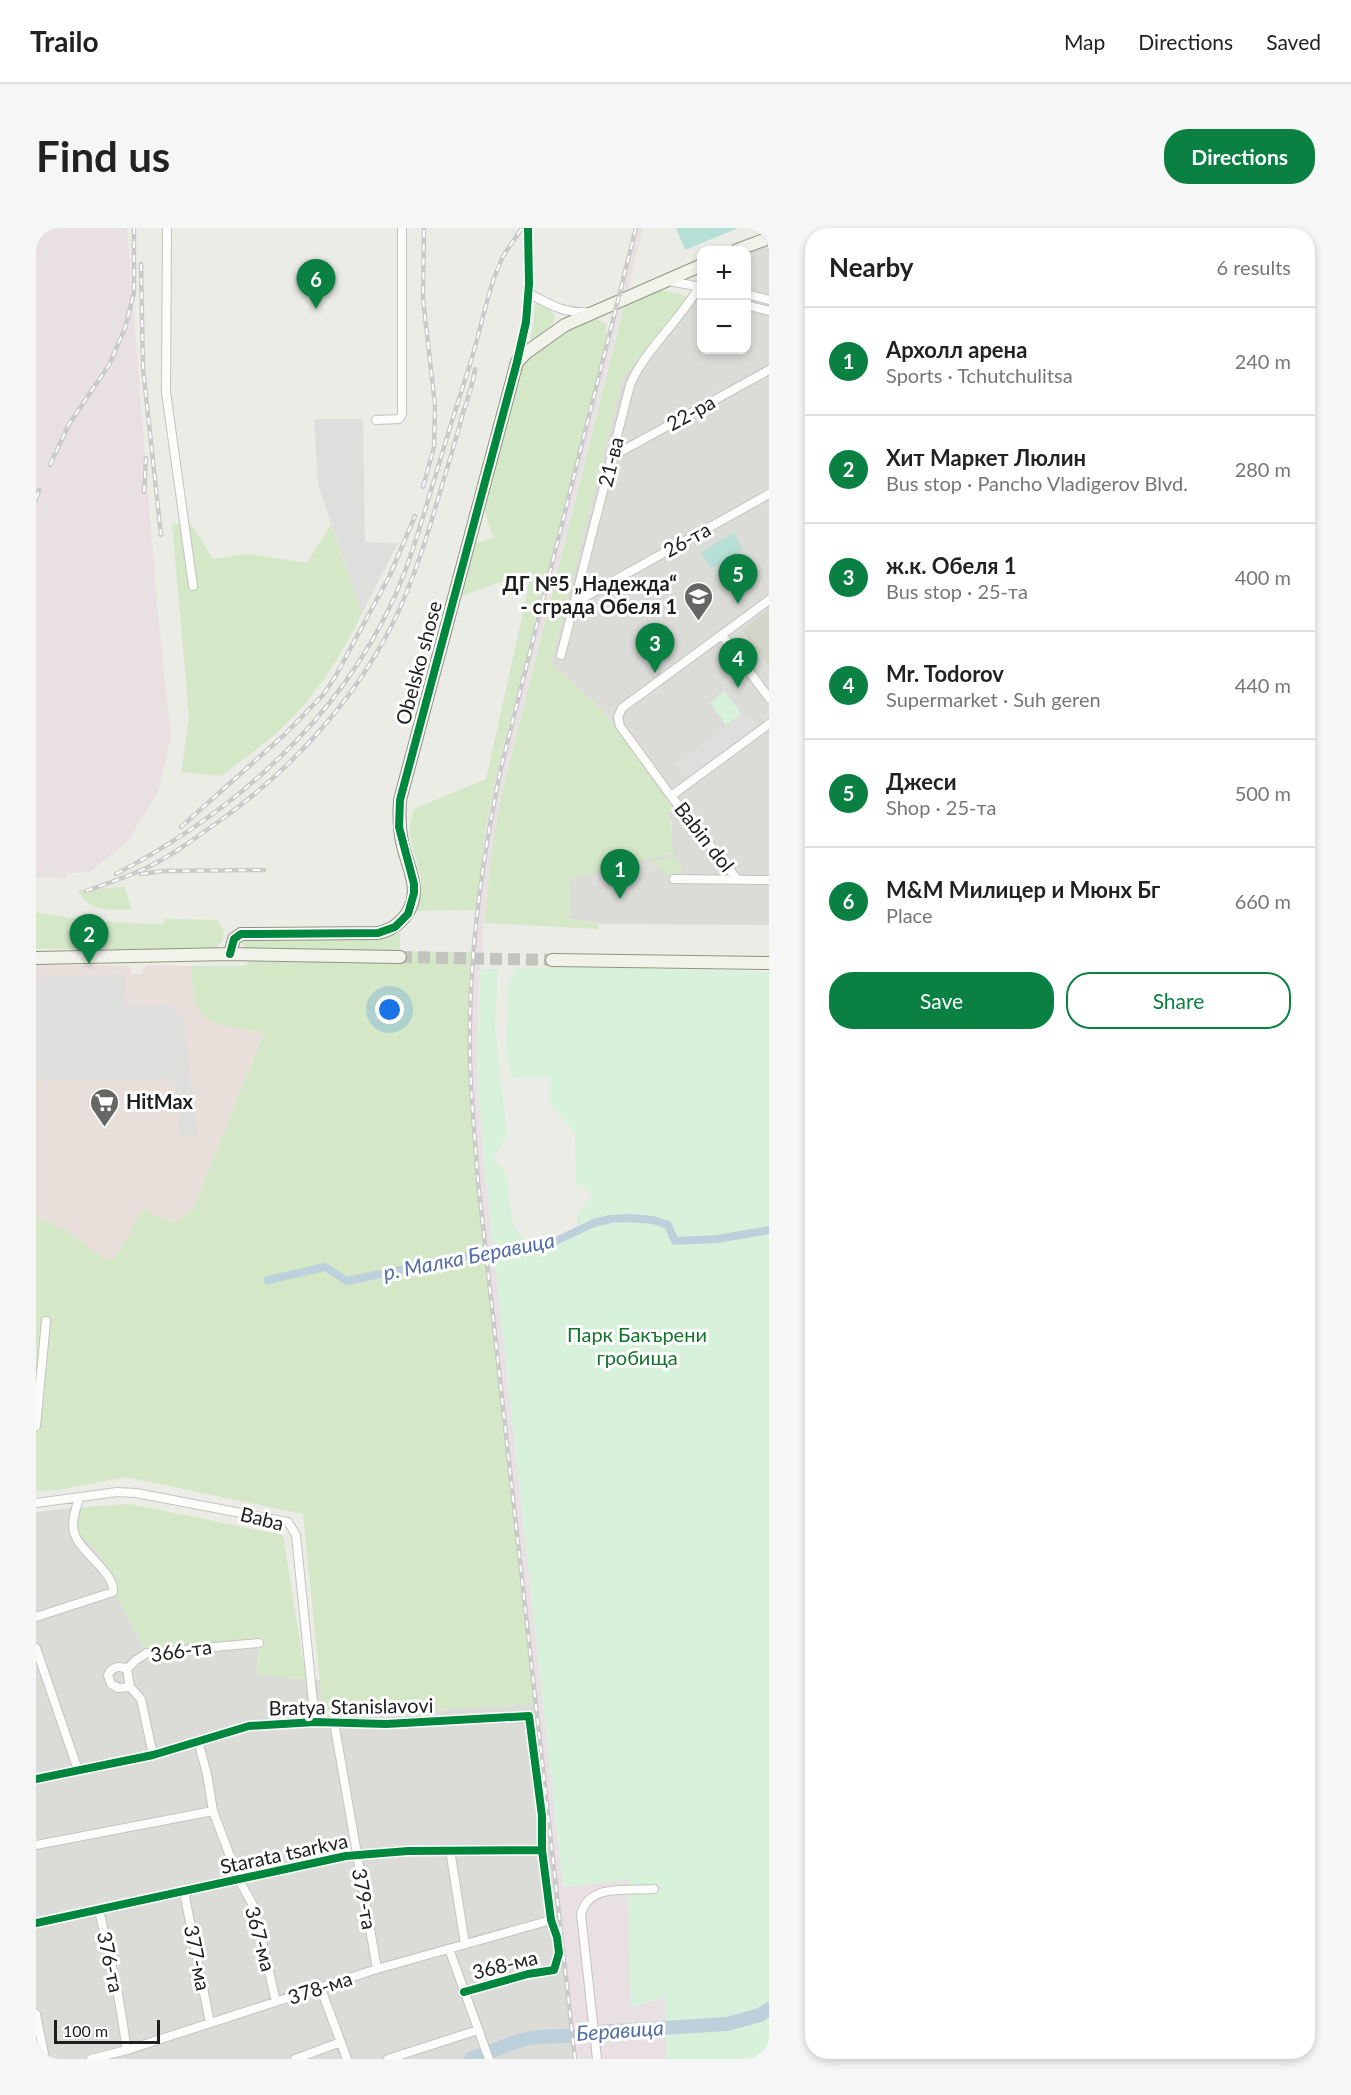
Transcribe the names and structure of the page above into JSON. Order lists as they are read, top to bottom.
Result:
{
  "streets": {
    "street": [
      "22-ра",
      "21-ва",
      "26-та",
      "Obelsko shose",
      "Babin dol",
      "Baba",
      "366-та",
      "Bratya Stanislavovi",
      "Starata tsarkva",
      "379-та",
      "367-ма",
      "377-ма",
      "376-та",
      "368-ма",
      "378-ма"
    ]
  },
  "crossings": [
    ["22-ра", "21-ва"],
    ["21-ва", "26-та"],
    ["Baba", "Bratya Stanislavovi"],
    ["366-та", "Bratya Stanislavovi"],
    ["Bratya Stanislavovi", "Starata tsarkva"],
    ["Bratya Stanislavovi", "379-та"],
    ["Bratya Stanislavovi", "367-ма"],
    ["Starata tsarkva", "379-та"],
    ["Starata tsarkva", "367-ма"],
    ["Starata tsarkva", "377-ма"],
    ["Starata tsarkva", "376-та"],
    ["379-та", "378-ма"],
    ["367-ма", "378-ма"],
    ["377-ма", "378-ма"],
    ["376-та", "378-ма"],
    ["368-ма", "378-ма"]
  ],
  "water": ["р. Малка Беравица", "Беравица"],
  "parks": ["Парк Бакърени гробища"],
  "places": {
    "school or university": ["ДГ №5 „Надежда“ - сграда Обеля 1"],
    "supermarket": ["HitMax"]
  },
  "scale_bar": "100 m",
  "page": {
    "header": "Trailo",
    "nav": ["Map", "Directions", "Saved"],
    "buttons": [
      "Directions",
      ["Save", "Share"]
    ],
    "title": "Find us",
    "heading": ["Nearby", "6 results"],
    "map_buttons": ["+", "−"],
    "pins": [
      "6",
      "5",
      "3",
      "4",
      "1",
      "2"
    ],
    "list": [
      {
        "mark": "1",
        "name": "Архолл арена",
        "note": "Sports · Tchutchulitsa",
        "value": "240 m"
      },
      {
        "mark": "2",
        "name": "Хит Маркет Люлин",
        "note": "Bus stop · Pancho Vladigerov Blvd.",
        "value": "280 m"
      },
      {
        "mark": "3",
        "name": "ж.к. Обеля 1",
        "note": "Bus stop · 25-та",
        "value": "400 m"
      },
      {
        "mark": "4",
        "name": "Mr. Todorov",
        "note": "Supermarket · Suh geren",
        "value": "440 m"
      },
      {
        "mark": "5",
        "name": "Джеси",
        "note": "Shop · 25-та",
        "value": "500 m"
      },
      {
        "mark": "6",
        "name": "М&M Mилицер и Мюнх Бг",
        "note": "Place",
        "value": "660 m"
      }
    ],
    "scale": "100 m"
  }
}
